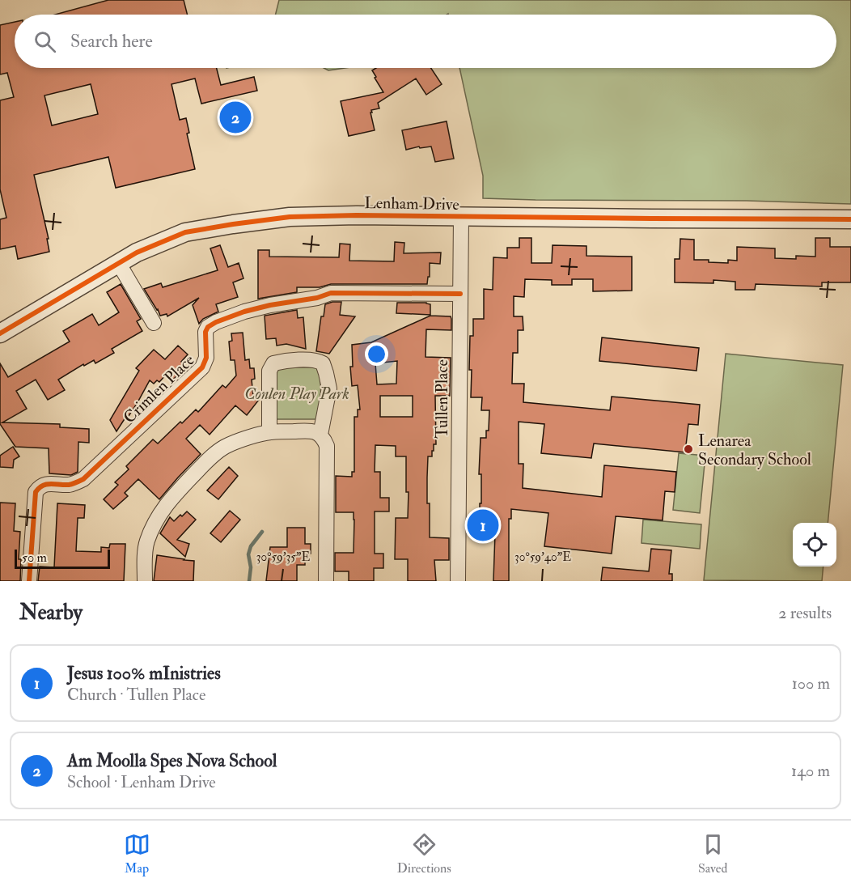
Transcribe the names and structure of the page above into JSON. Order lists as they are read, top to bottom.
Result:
{
  "streets": {
    "street": ["Lenham Drive", "Crimlen Place", "Tullen Place"]
  },
  "crossings": [
    ["Lenham Drive", "Tullen Place"],
    ["Crimlen Place", "Tullen Place"]
  ],
  "parks": ["Conlen Play Park"],
  "places": ["Lenarea Secondary School"],
  "scale_bar": "50 m",
  "page": {
    "search": "Search here",
    "pins": ["2", "1"],
    "scale": "50 m",
    "heading": ["Nearby", "2 results"],
    "list": [
      {
        "mark": "1",
        "name": "Jesus 100% mInistries",
        "note": "Church · Tullen Place",
        "value": "100 m"
      },
      {
        "mark": "2",
        "name": "Am Moolla Spes Nova School",
        "note": "School · Lenham Drive",
        "value": "140 m"
      }
    ],
    "nav": ["Map", "Directions", "Saved"]
  },
  "coordinates": ["30°59'35\"E", "30°59'40\"E"]
}
